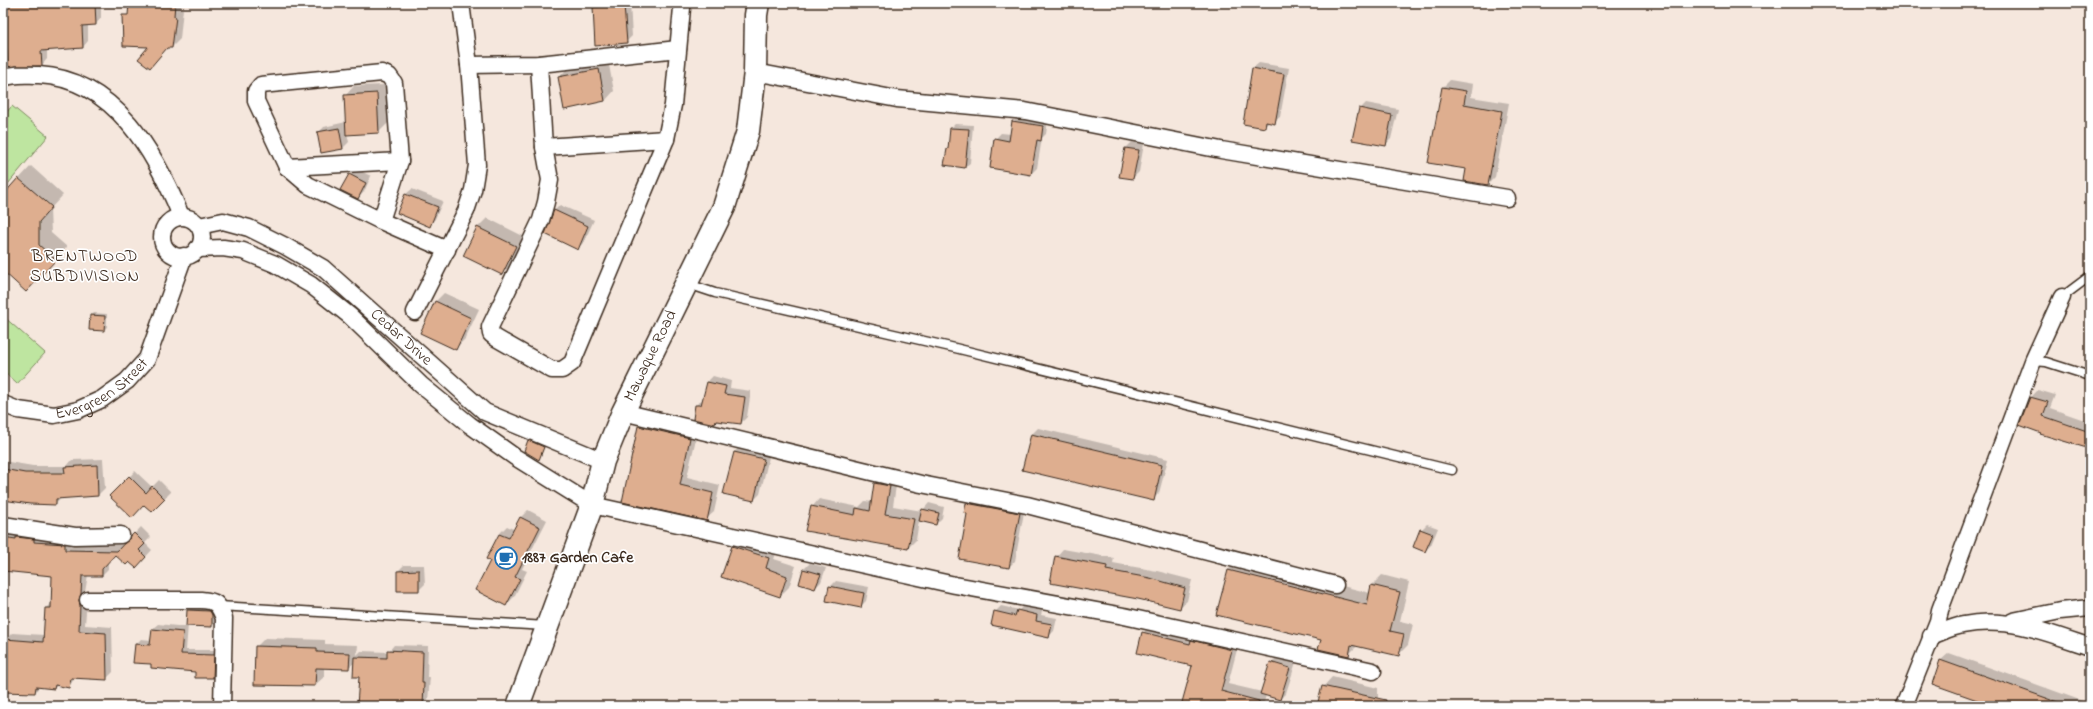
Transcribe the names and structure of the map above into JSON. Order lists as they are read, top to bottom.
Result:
{
  "streets": {
    "main road": ["Mawaque Road"],
    "street": ["Cedar Drive", "Evergreen Street"]
  },
  "crossings": [
    ["Cedar Drive", "Mawaque Road"],
    ["Cedar Drive", "Evergreen Street"]
  ],
  "districts": ["BRENTWOOD SUBDIVISION"],
  "places": {
    "cafe": ["1887 Garden Cafe"]
  }
}
